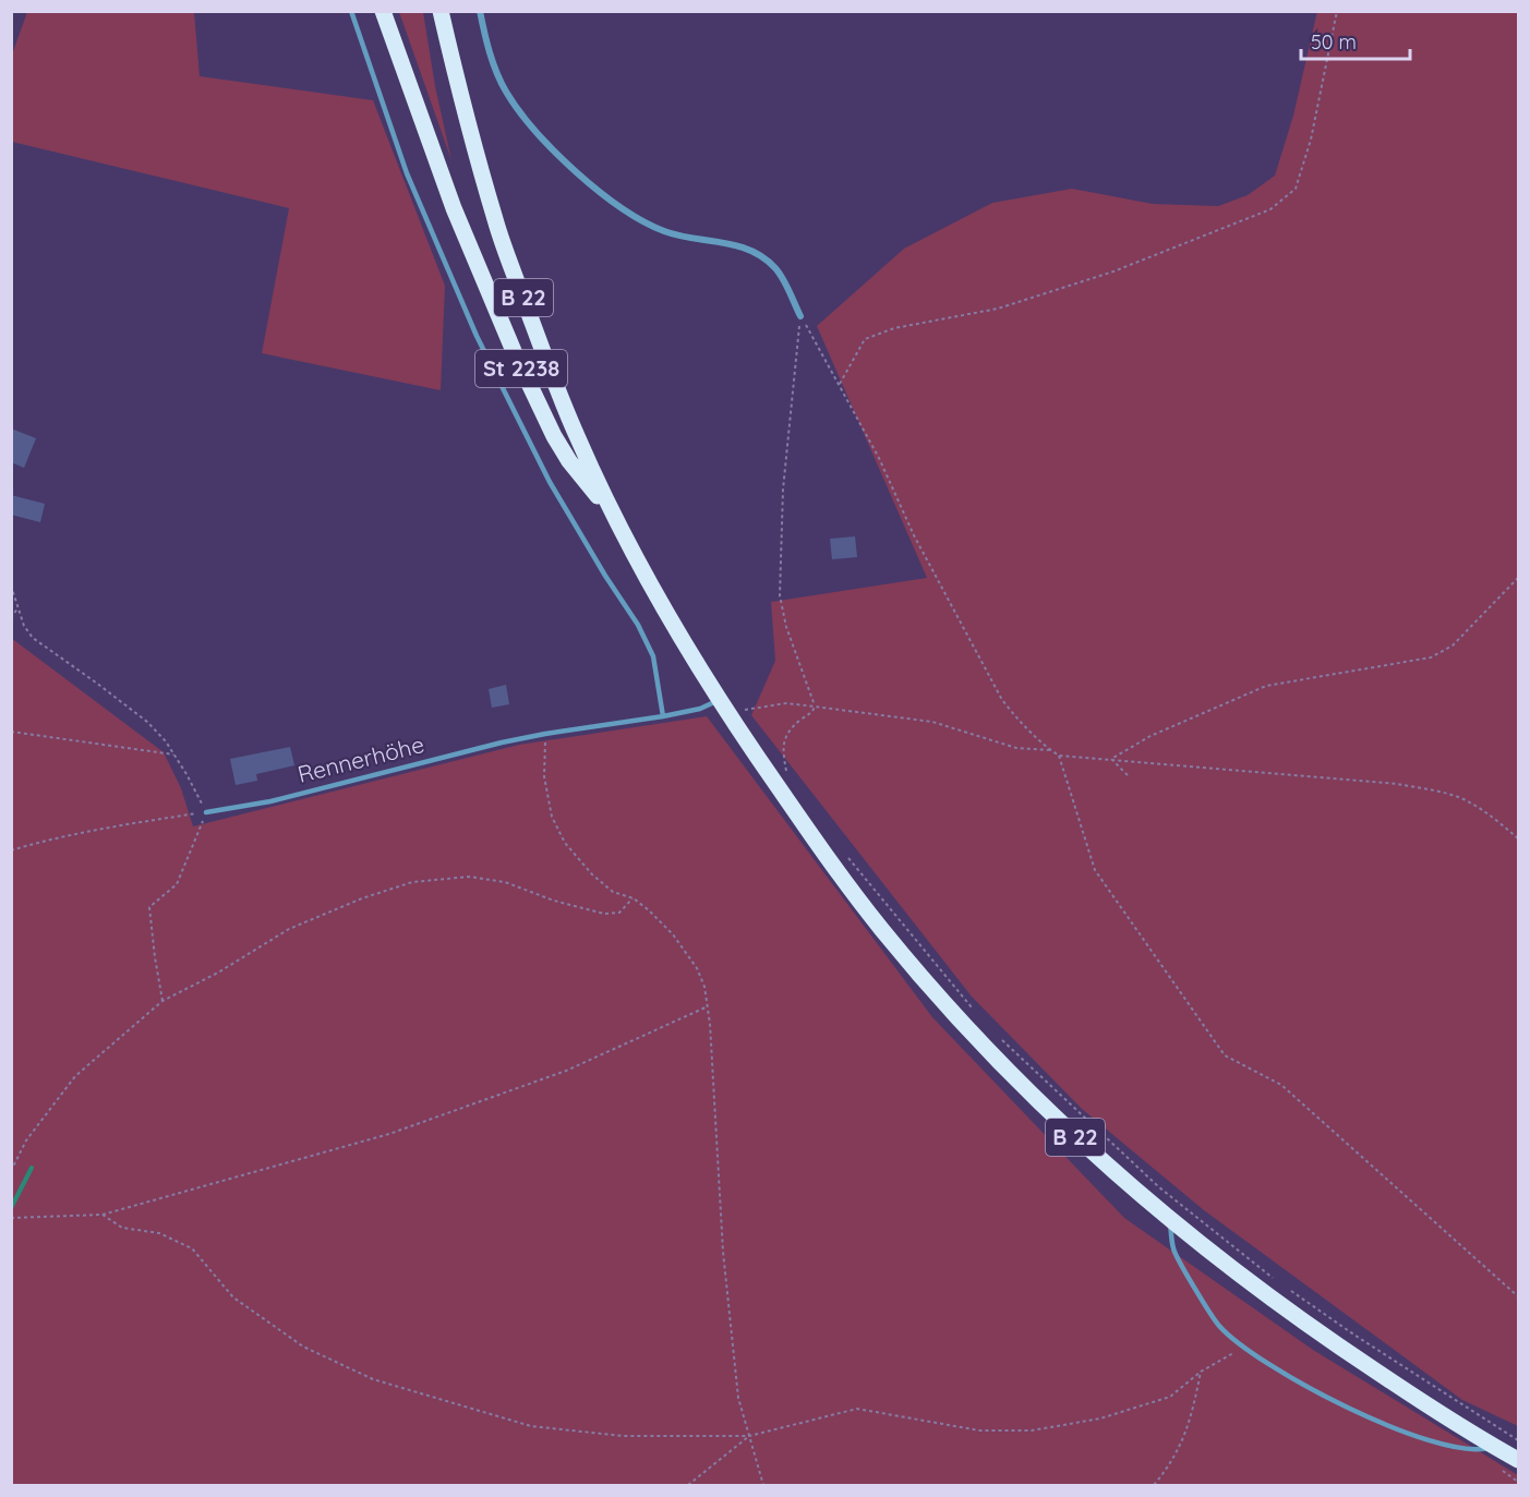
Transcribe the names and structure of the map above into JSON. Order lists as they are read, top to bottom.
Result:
{
  "streets": {
    "main road": ["B 22", "St 2238"],
    "lane": ["Rennerhöhe"]
  },
  "crossings": [
    ["B 22", "St 2238"],
    ["B 22", "Rennerhöhe"]
  ],
  "scale_bar": "50 m"
}
